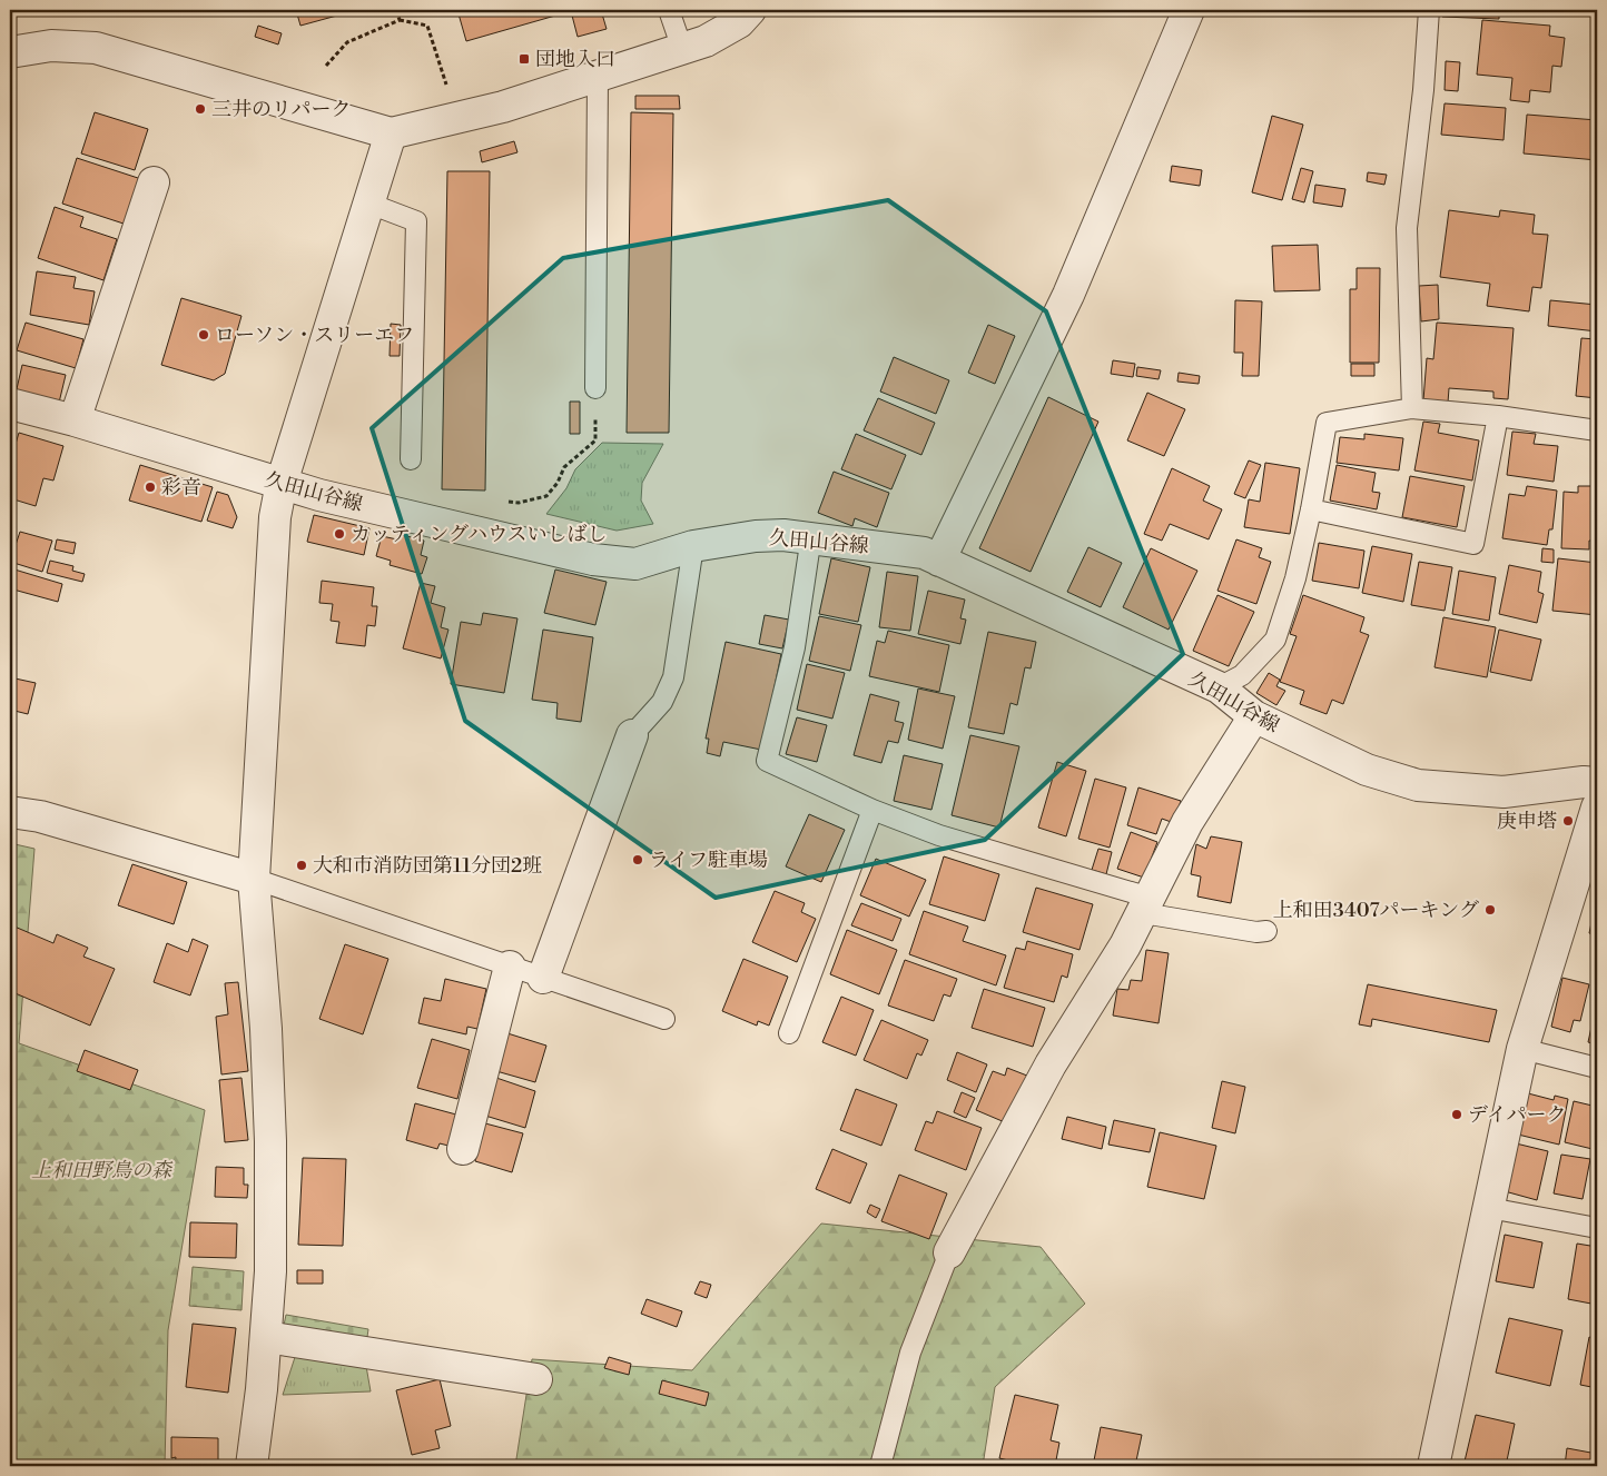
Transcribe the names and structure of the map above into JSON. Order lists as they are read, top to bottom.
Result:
{
  "streets": {
    "street": ["久田山谷線"]
  },
  "parks": ["上和田野鳥の森"],
  "places": {
    "transit": ["団地入口"],
    "other": [
      "三井のリパーク",
      "ローソン・スリーエフ",
      "彩音",
      "カッティングハウスいしばし",
      "庚申塔",
      "ライフ駐車場",
      "大和市消防団第11分団2班",
      "上和田3407パーキング",
      "デイパーク"
    ]
  }
}
